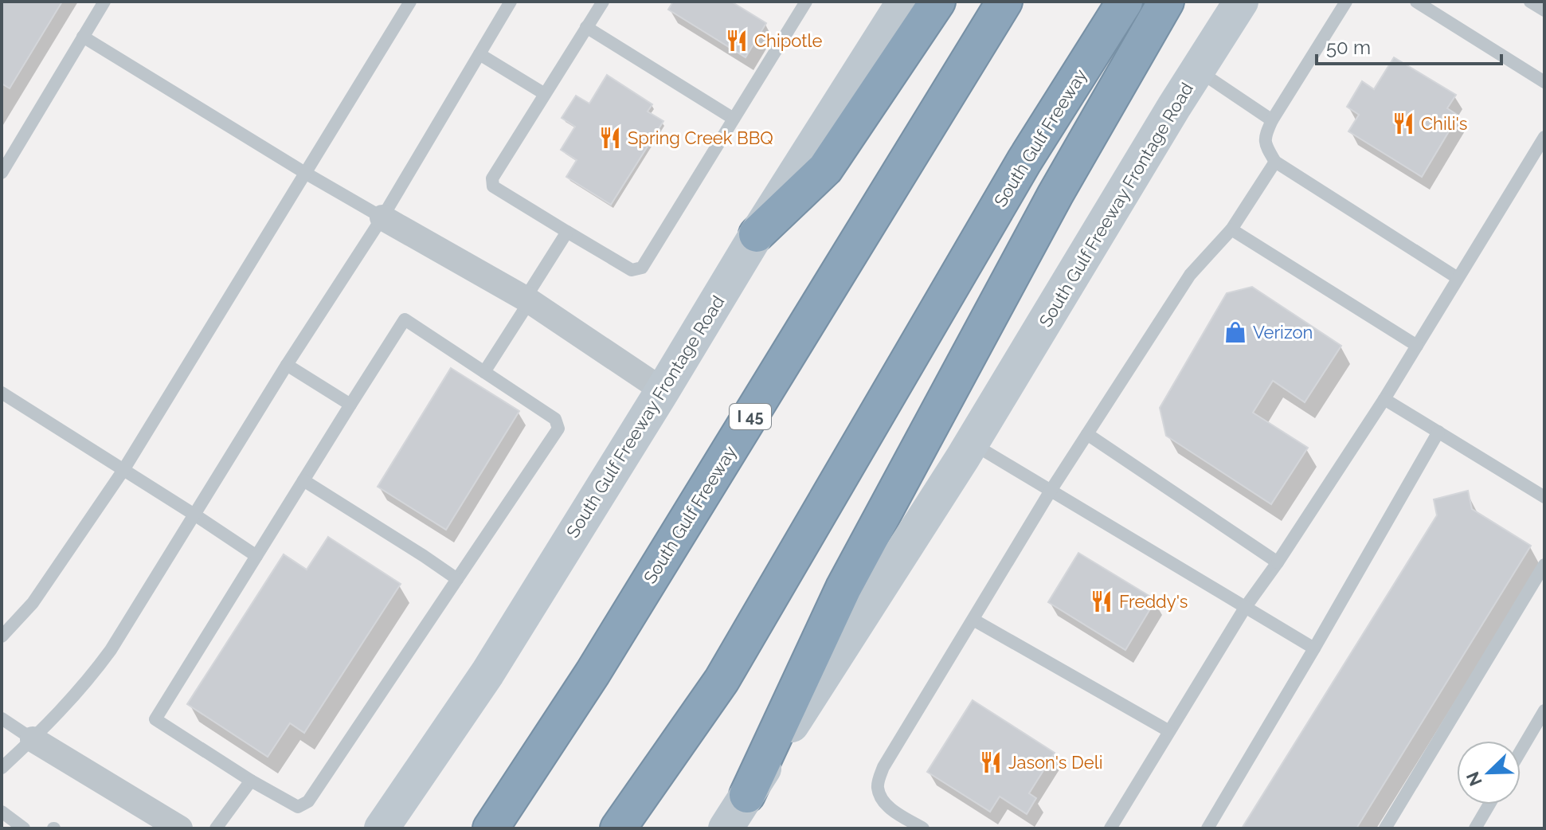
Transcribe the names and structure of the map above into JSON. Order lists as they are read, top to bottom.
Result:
{
  "streets": {
    "highway": ["South Gulf Freeway", "I 45"],
    "main road": ["South Gulf Freeway Frontage Road"]
  },
  "places": {
    "restaurant": [
      "Chipotle",
      "Chili's",
      "Spring Creek BBQ",
      "Freddy's",
      "Jason's Deli"
    ],
    "shop": ["Verizon"]
  },
  "scale_bar": "50 m",
  "north": "bottom left"
}
